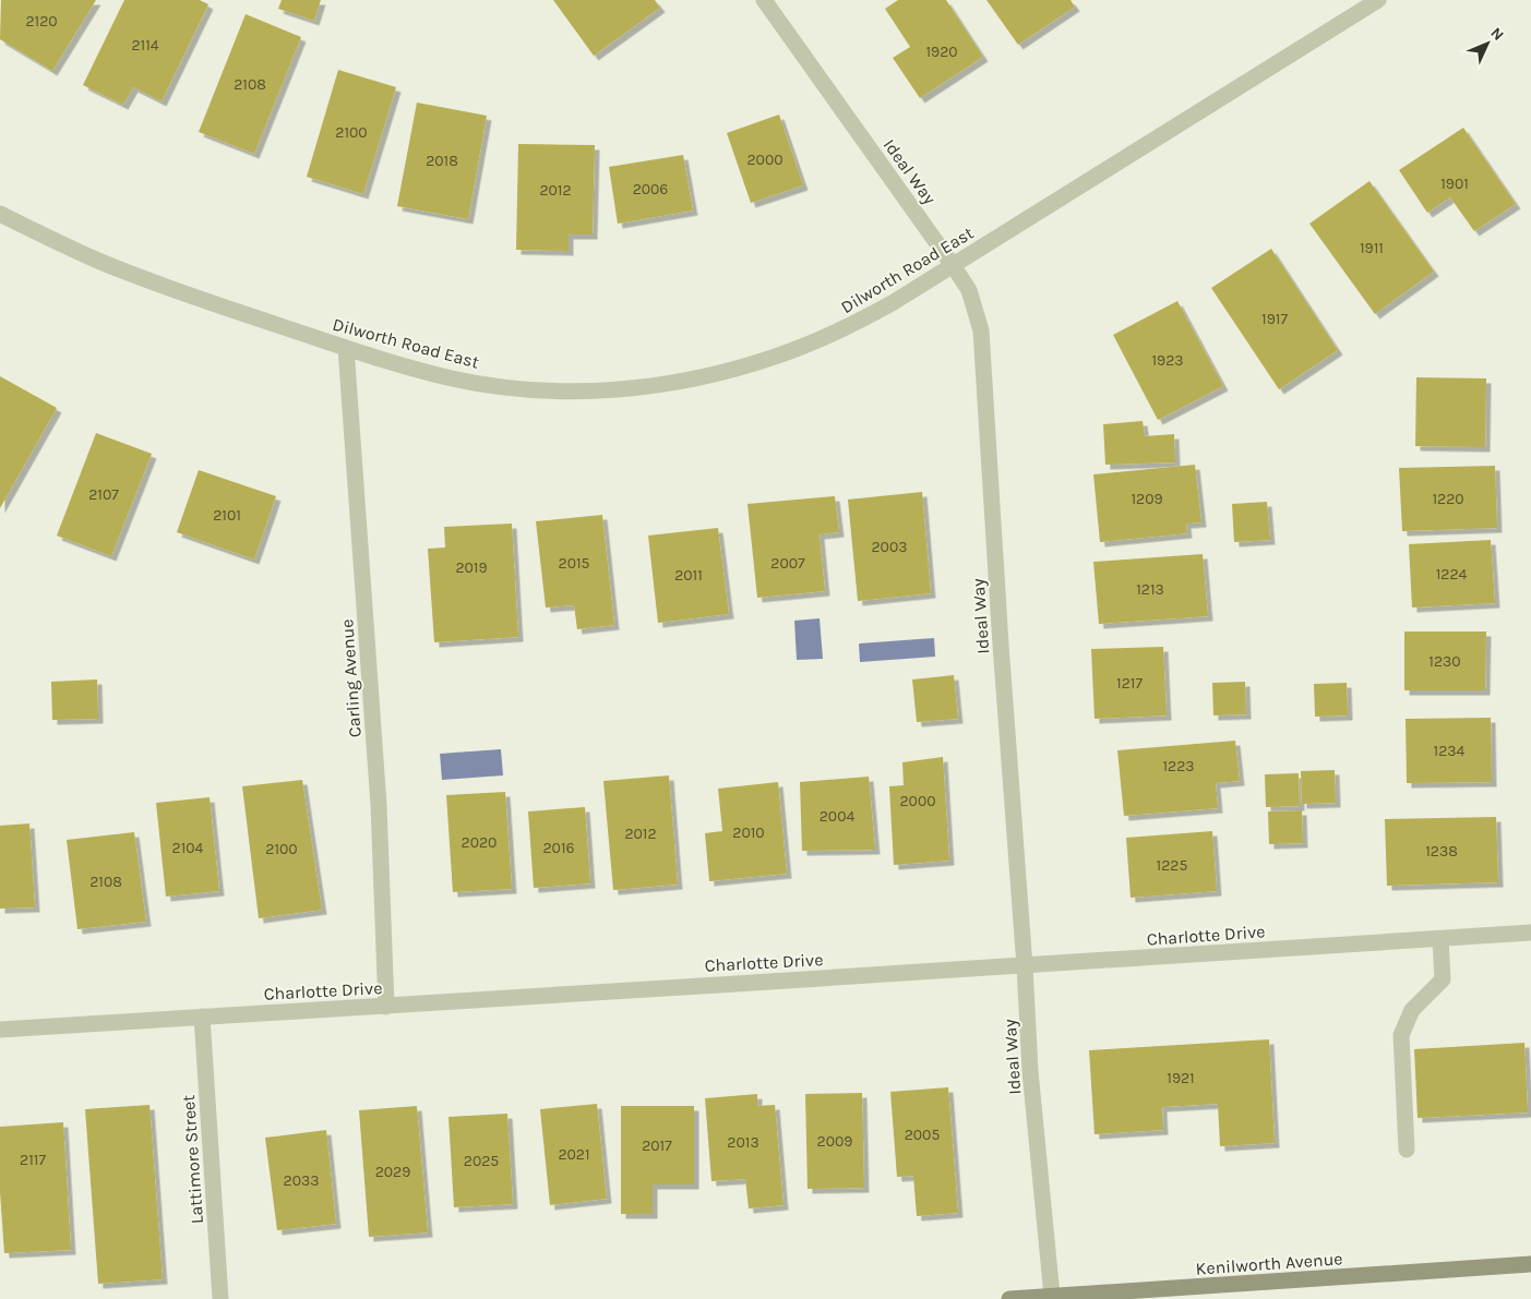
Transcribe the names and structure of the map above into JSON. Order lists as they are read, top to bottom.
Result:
{
  "streets": {
    "main road": ["Kenilworth Avenue"],
    "street": [
      "Ideal Way",
      "Dilworth Road East",
      "Carling Avenue",
      "Charlotte Drive",
      "Lattimore Street"
    ]
  },
  "crossings": [
    ["Ideal Way", "Dilworth Road East"],
    ["Ideal Way", "Charlotte Drive"],
    ["Ideal Way", "Kenilworth Avenue"],
    ["Dilworth Road East", "Carling Avenue"],
    ["Carling Avenue", "Charlotte Drive"],
    ["Charlotte Drive", "Lattimore Street"]
  ],
  "house_numbers": [
    "2120",
    "2114",
    "1920",
    "2108",
    "2100",
    "2000",
    "2018",
    "1901",
    "2006",
    "2012",
    "1911",
    "1917",
    "1923",
    "2107",
    "1209",
    "1220",
    "2101",
    "2003",
    "2015",
    "2007",
    "2019",
    "1224",
    "2011",
    "1213",
    "1230",
    "1217",
    "1234",
    "1223",
    "2000",
    "2004",
    "2010",
    "2012",
    "2020",
    "2104",
    "2016",
    "2100",
    "1238",
    "1225",
    "2108",
    "1921",
    "2005",
    "2009",
    "2013",
    "2017",
    "2021",
    "2117",
    "2025",
    "2029",
    "2033"
  ],
  "north": "top right"
}
